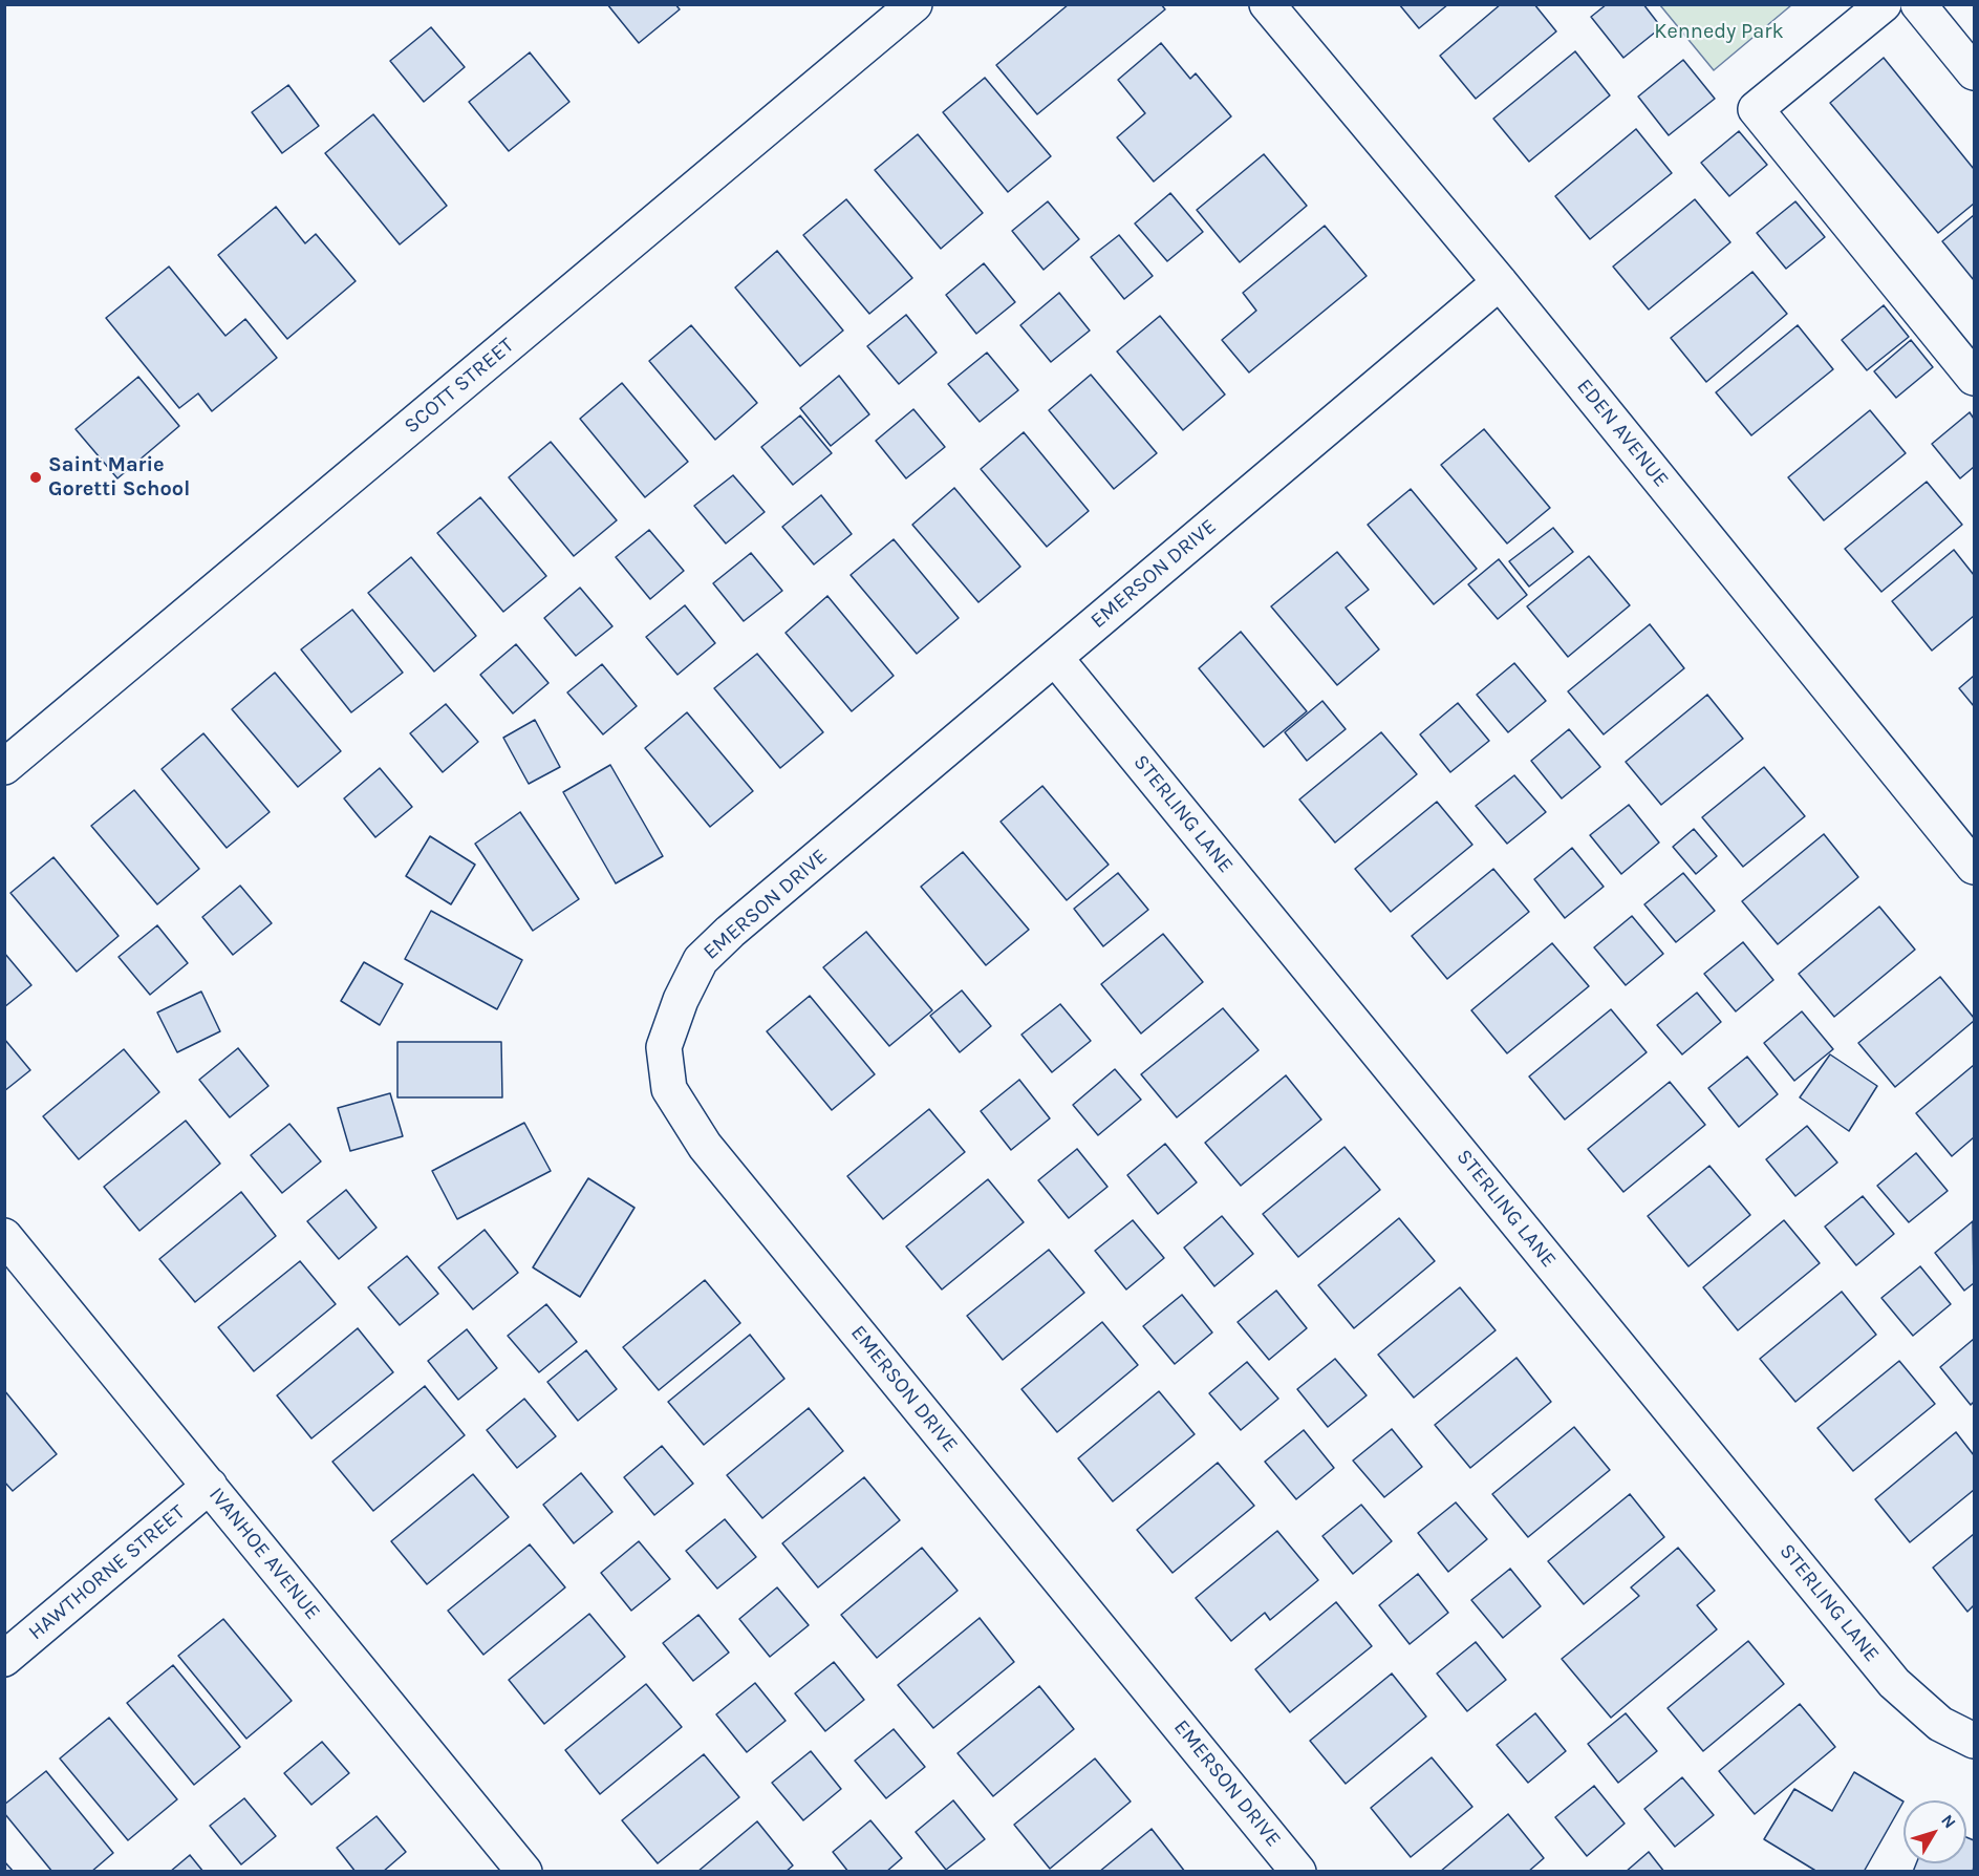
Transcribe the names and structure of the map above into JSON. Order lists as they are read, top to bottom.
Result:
{
  "streets": {
    "street": [
      "SCOTT STREET",
      "EDEN AVENUE",
      "EMERSON DRIVE",
      "STERLING LANE",
      "IVANHOE AVENUE",
      "HAWTHORNE STREET"
    ]
  },
  "crossings": [
    ["EDEN AVENUE", "EMERSON DRIVE"],
    ["EMERSON DRIVE", "STERLING LANE"],
    ["IVANHOE AVENUE", "HAWTHORNE STREET"]
  ],
  "parks": ["Kennedy Park"],
  "places": ["Saint Marie Goretti School"],
  "north": "top right"
}
